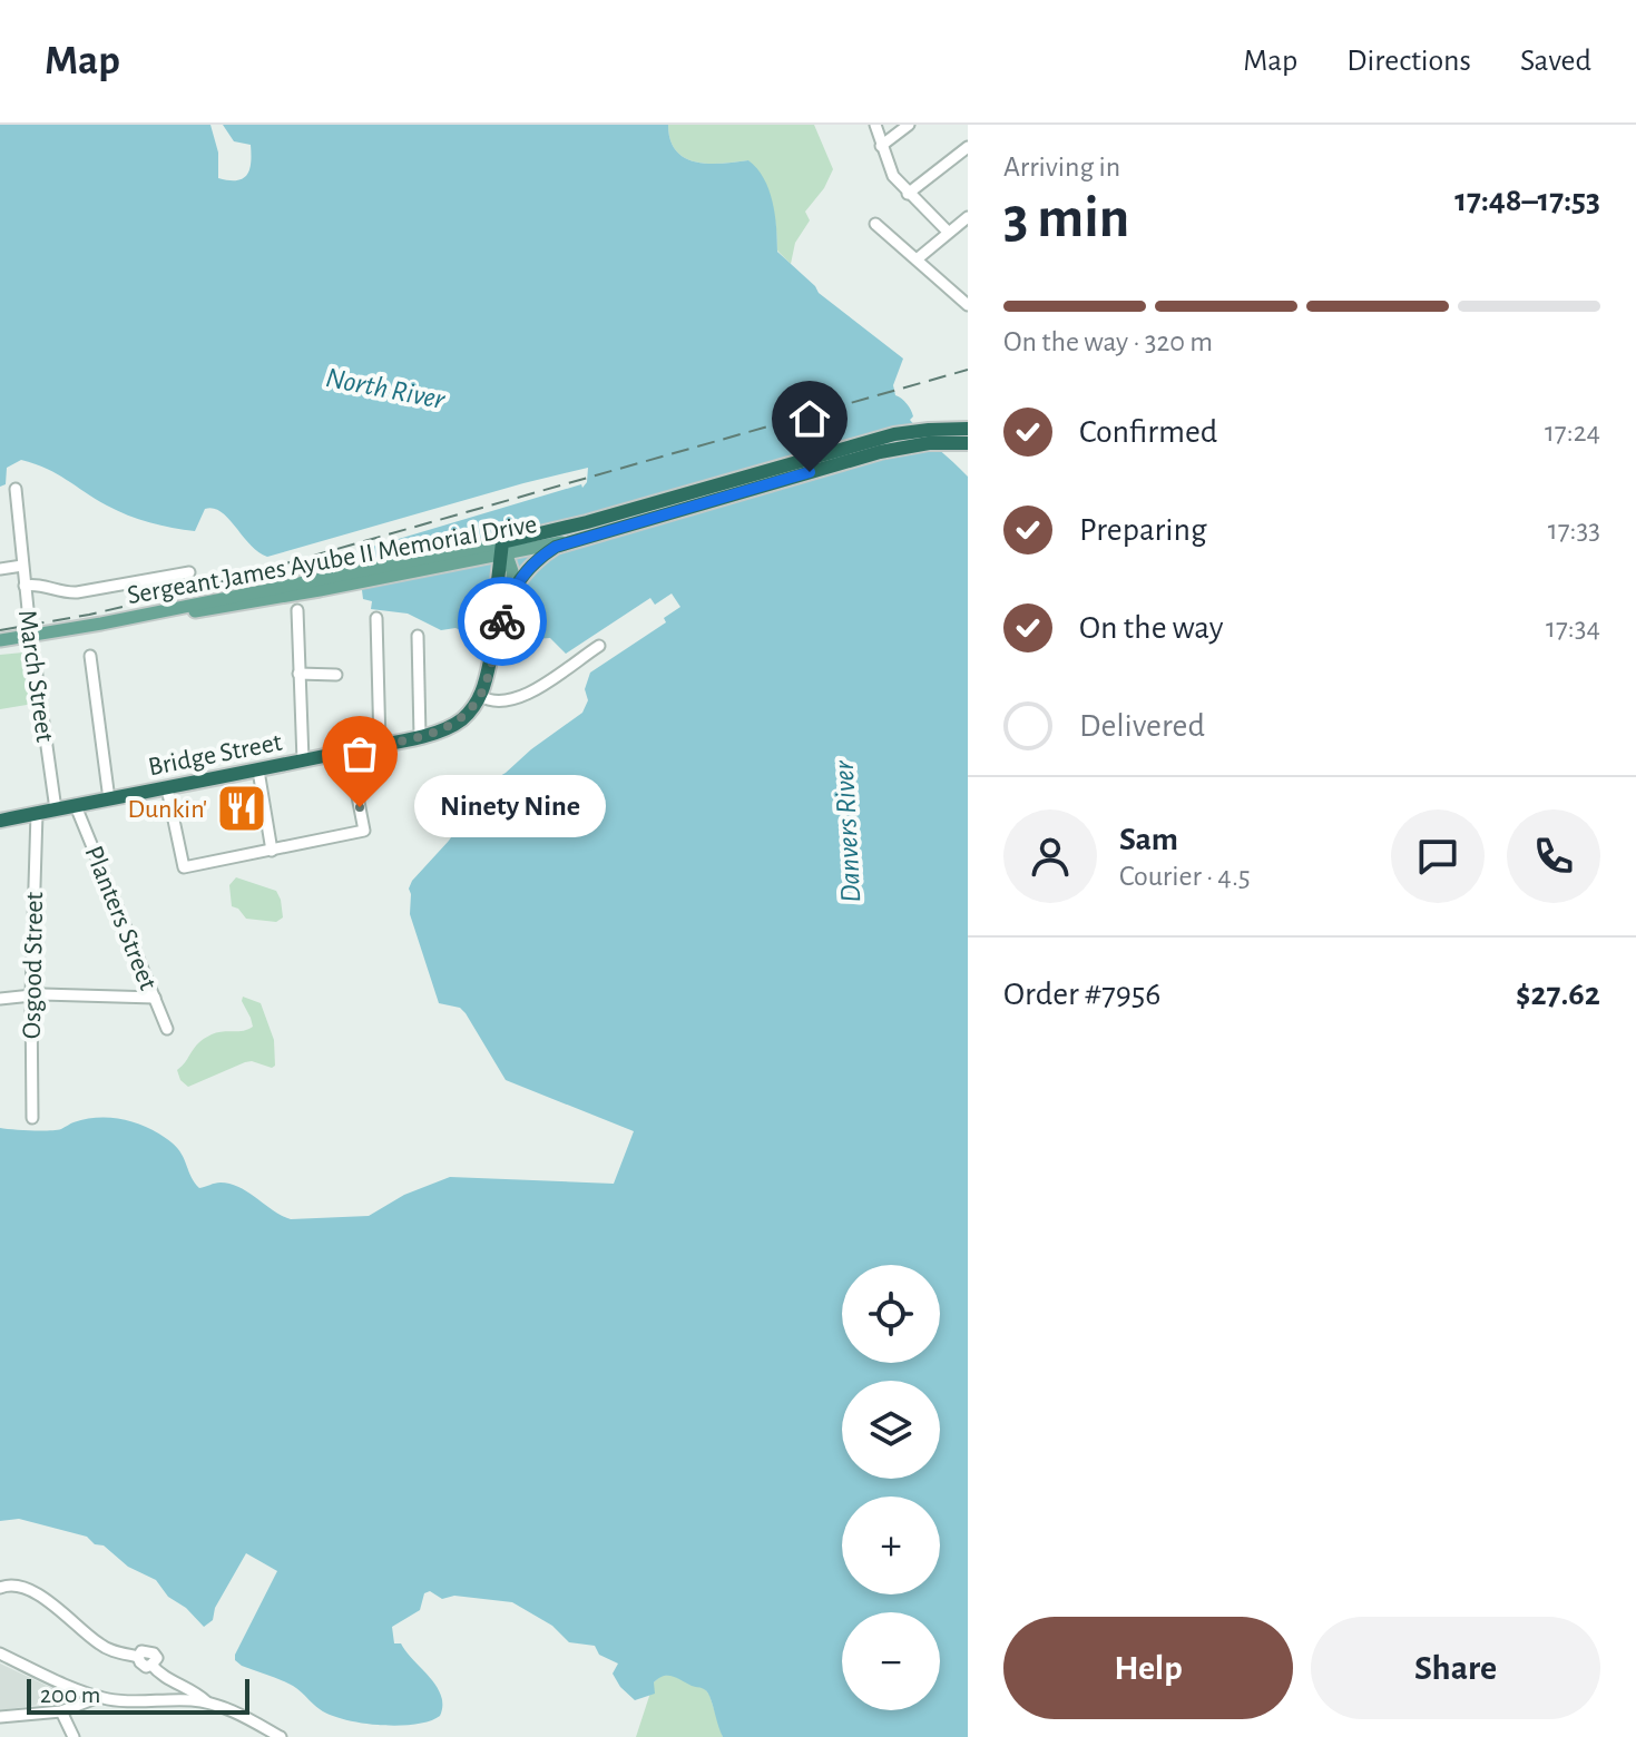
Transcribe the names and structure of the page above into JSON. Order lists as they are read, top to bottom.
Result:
{
  "streets": {
    "highway": ["Bridge Street"],
    "main road": ["Sergeant James Ayube II Memorial Drive"],
    "street": ["March Street", "Planters Street", "Osgood Street"]
  },
  "crossings": [
    ["March Street", "Bridge Street"],
    ["Bridge Street", "Planters Street"],
    ["Bridge Street", "Osgood Street"]
  ],
  "water": ["North River", "Danvers River"],
  "places": {
    "other": ["Ninety Nine"],
    "restaurant": ["Dunkin'"]
  },
  "scale_bar": "200 m",
  "page": {
    "header": "Map",
    "nav": ["Map", "Directions", "Saved"],
    "heading": ["3 min", "Arriving in", "17:48–17:53"],
    "panel": [
      "Sam",
      "Courier · 4.5",
      "Order #7956",
      "$27.62"
    ],
    "bar": "On the way · 320 m",
    "list": [
      ["Confirmed", "17:24"],
      ["Preparing", "17:33"],
      ["On the way", "17:34"],
      "Delivered"
    ],
    "bubble": "Ninety Nine",
    "map_buttons": ["+", "−"],
    "buttons": ["Help", "Share"],
    "scale": "200 m"
  }
}
